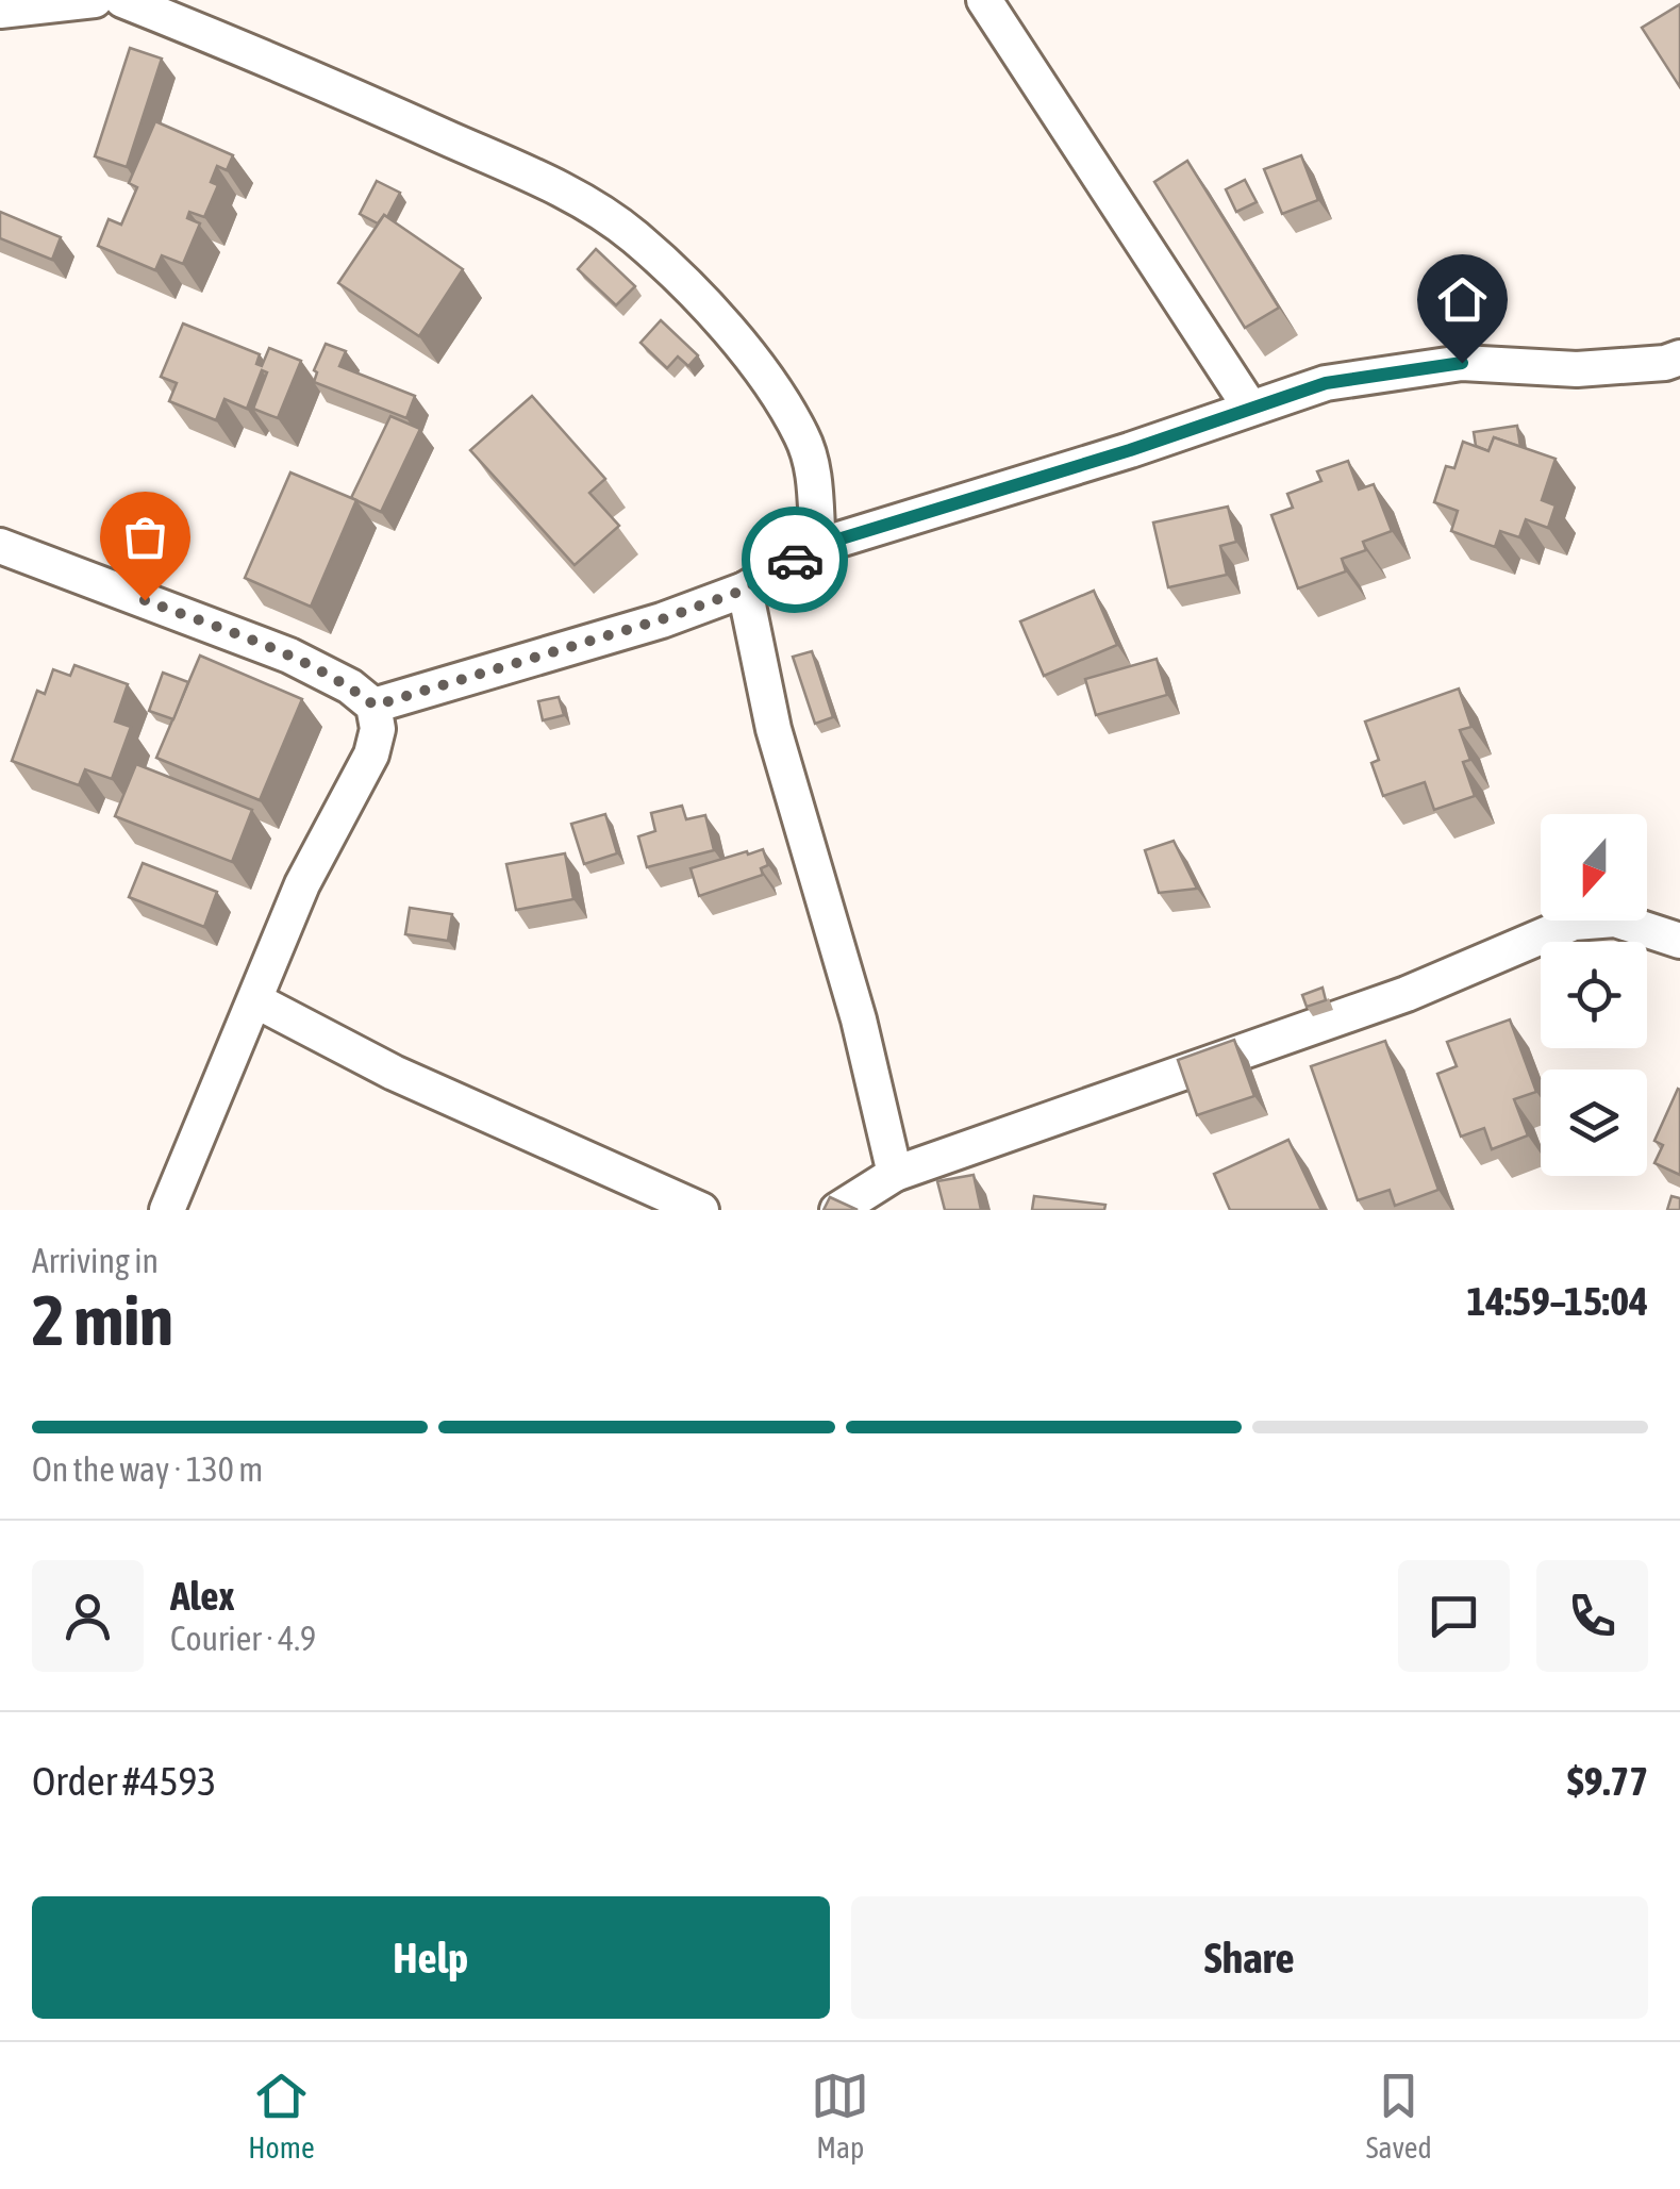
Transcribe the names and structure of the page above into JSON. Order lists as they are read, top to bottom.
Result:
{
  "north": "bottom",
  "page": {
    "heading": ["2 min", "Arriving in", "14:59–15:04"],
    "panel": [
      "Alex",
      "Courier · 4.9",
      "Order #4593",
      "$9.77"
    ],
    "bar": "On the way · 130 m",
    "buttons": ["Help", "Share"],
    "tabs": ["Home", "Map", "Saved"]
  }
}
